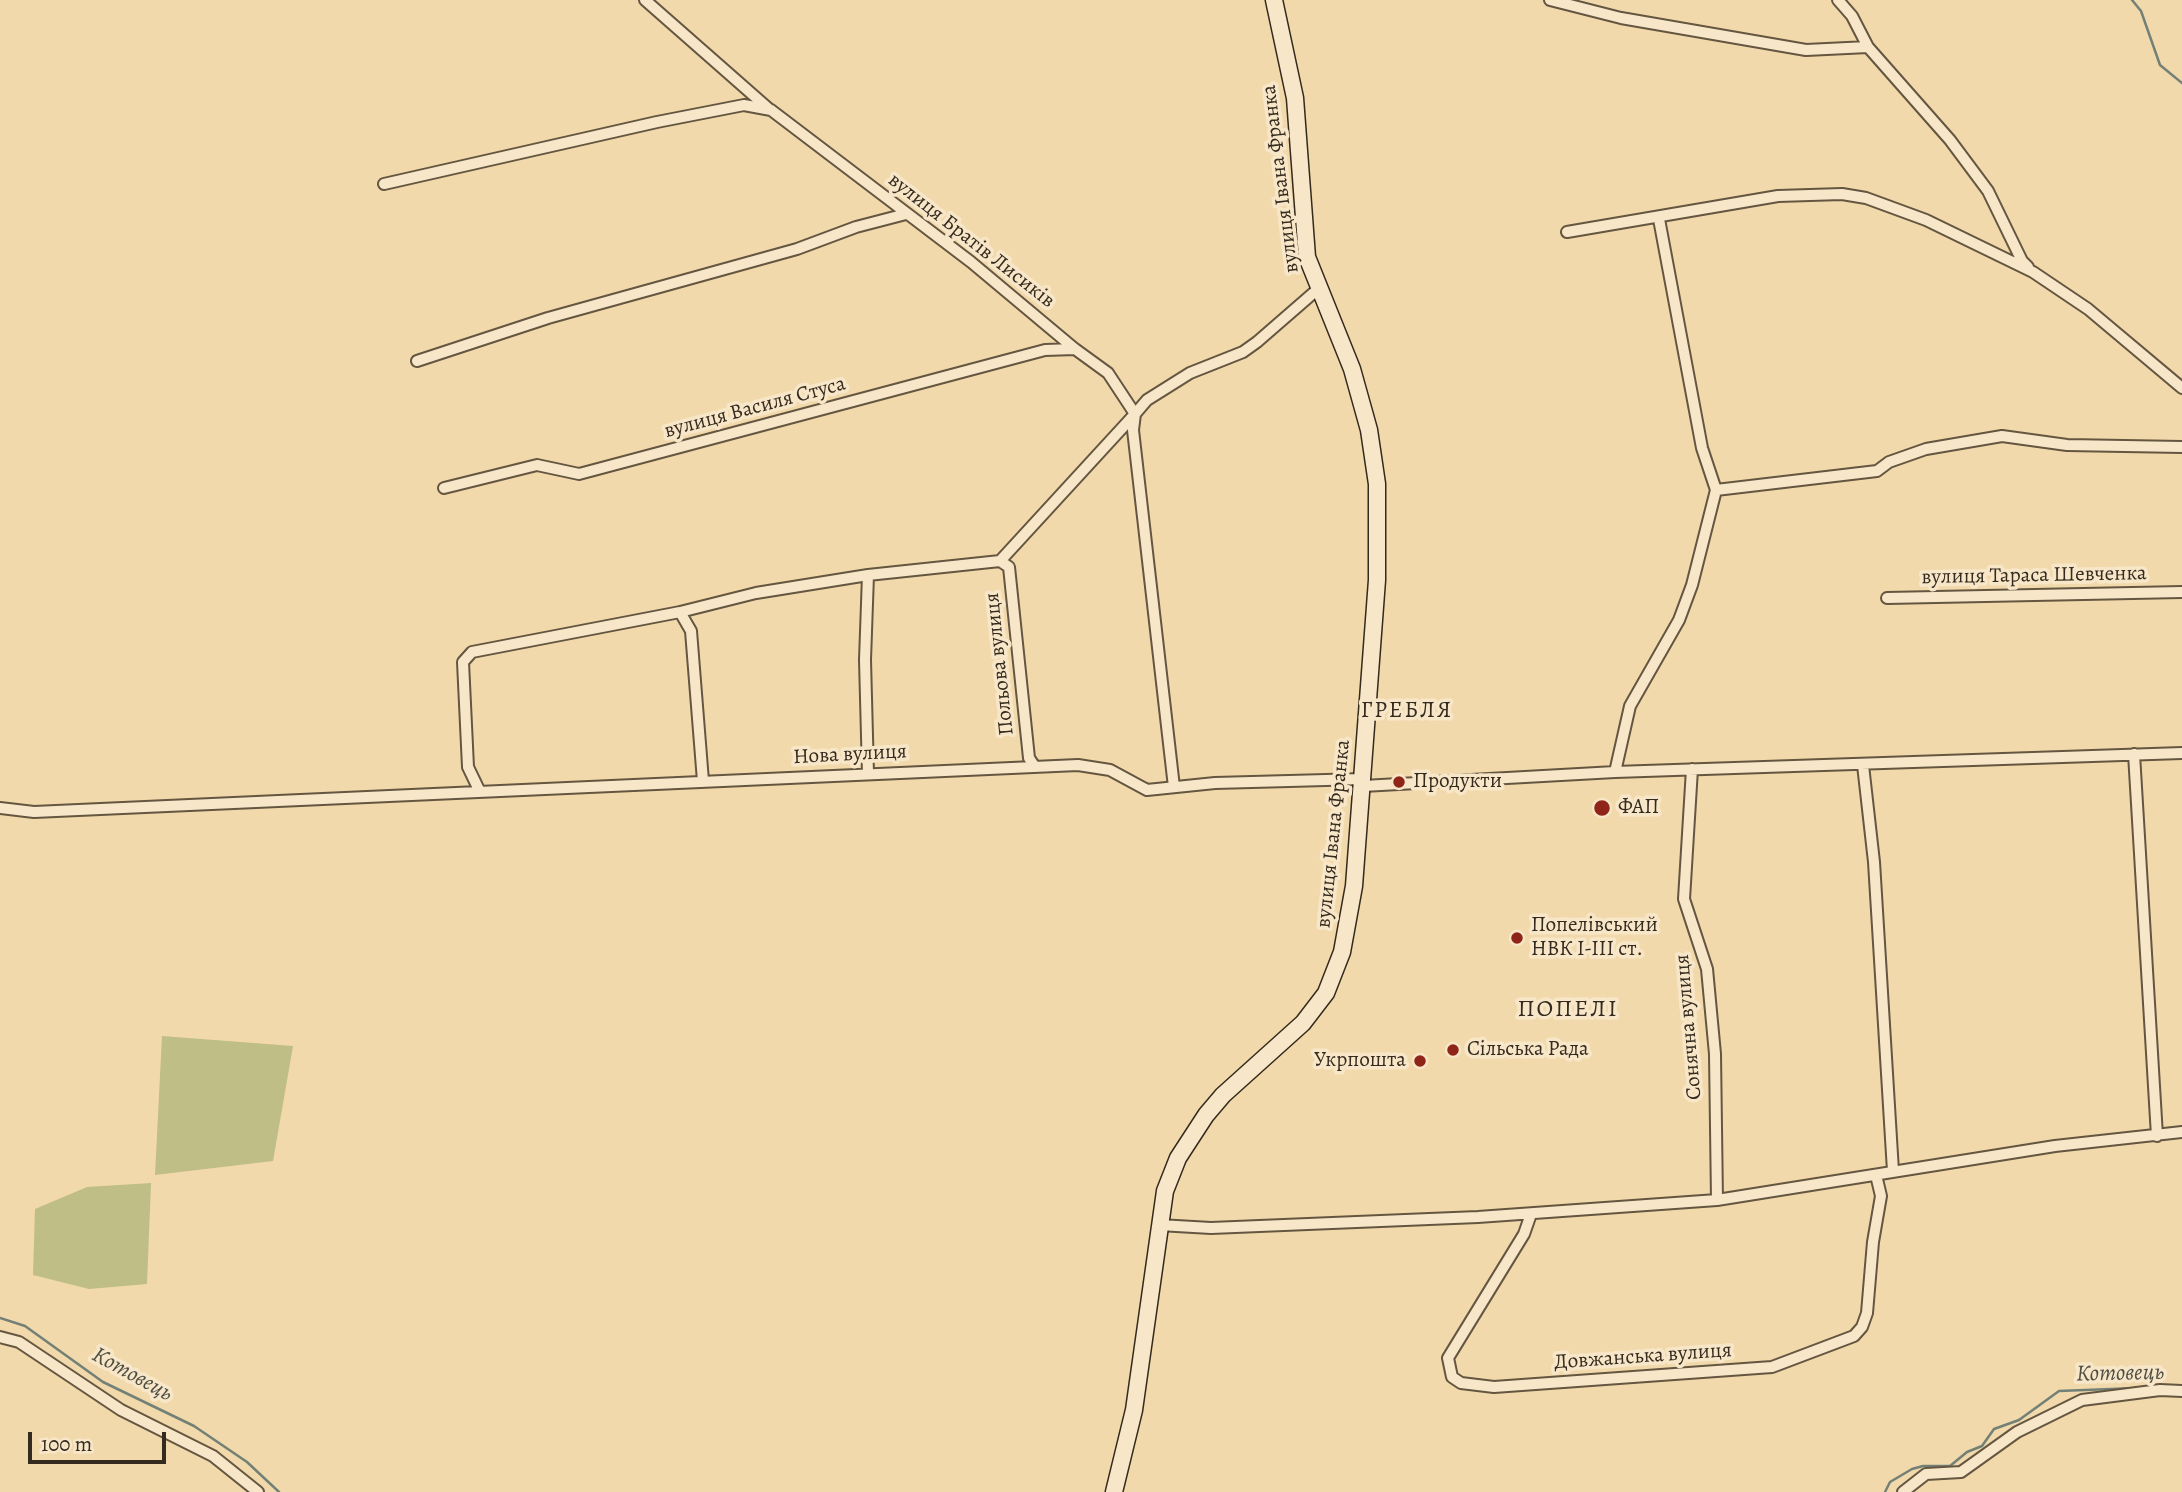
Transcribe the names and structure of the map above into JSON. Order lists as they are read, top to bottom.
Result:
{
  "streets": {
    "main road": ["вулиця Івана Франка"],
    "street": [
      "вулиця Братів Лисиків",
      "вулиця Василя Стуса",
      "вулиця Тараса Шевченка",
      "Польова вулиця",
      "Нова вулиця",
      "Сонячна вулиця",
      "Довжанська вулиця"
    ]
  },
  "crossings": [
    ["вулиця Івана Франка", "Нова вулиця"],
    ["вулиця Братів Лисиків", "вулиця Василя Стуса"],
    ["Польова вулиця", "Нова вулиця"]
  ],
  "districts": ["ГРЕБЛЯ", "ПОПЕЛІ"],
  "water": ["Котовець"],
  "places": [
    "Продукти",
    "ФАП",
    "Попелівський НВК І-ІІІ ст.",
    "Сільська Рада",
    "Укрпошта"
  ],
  "scale_bar": "100 m"
}
